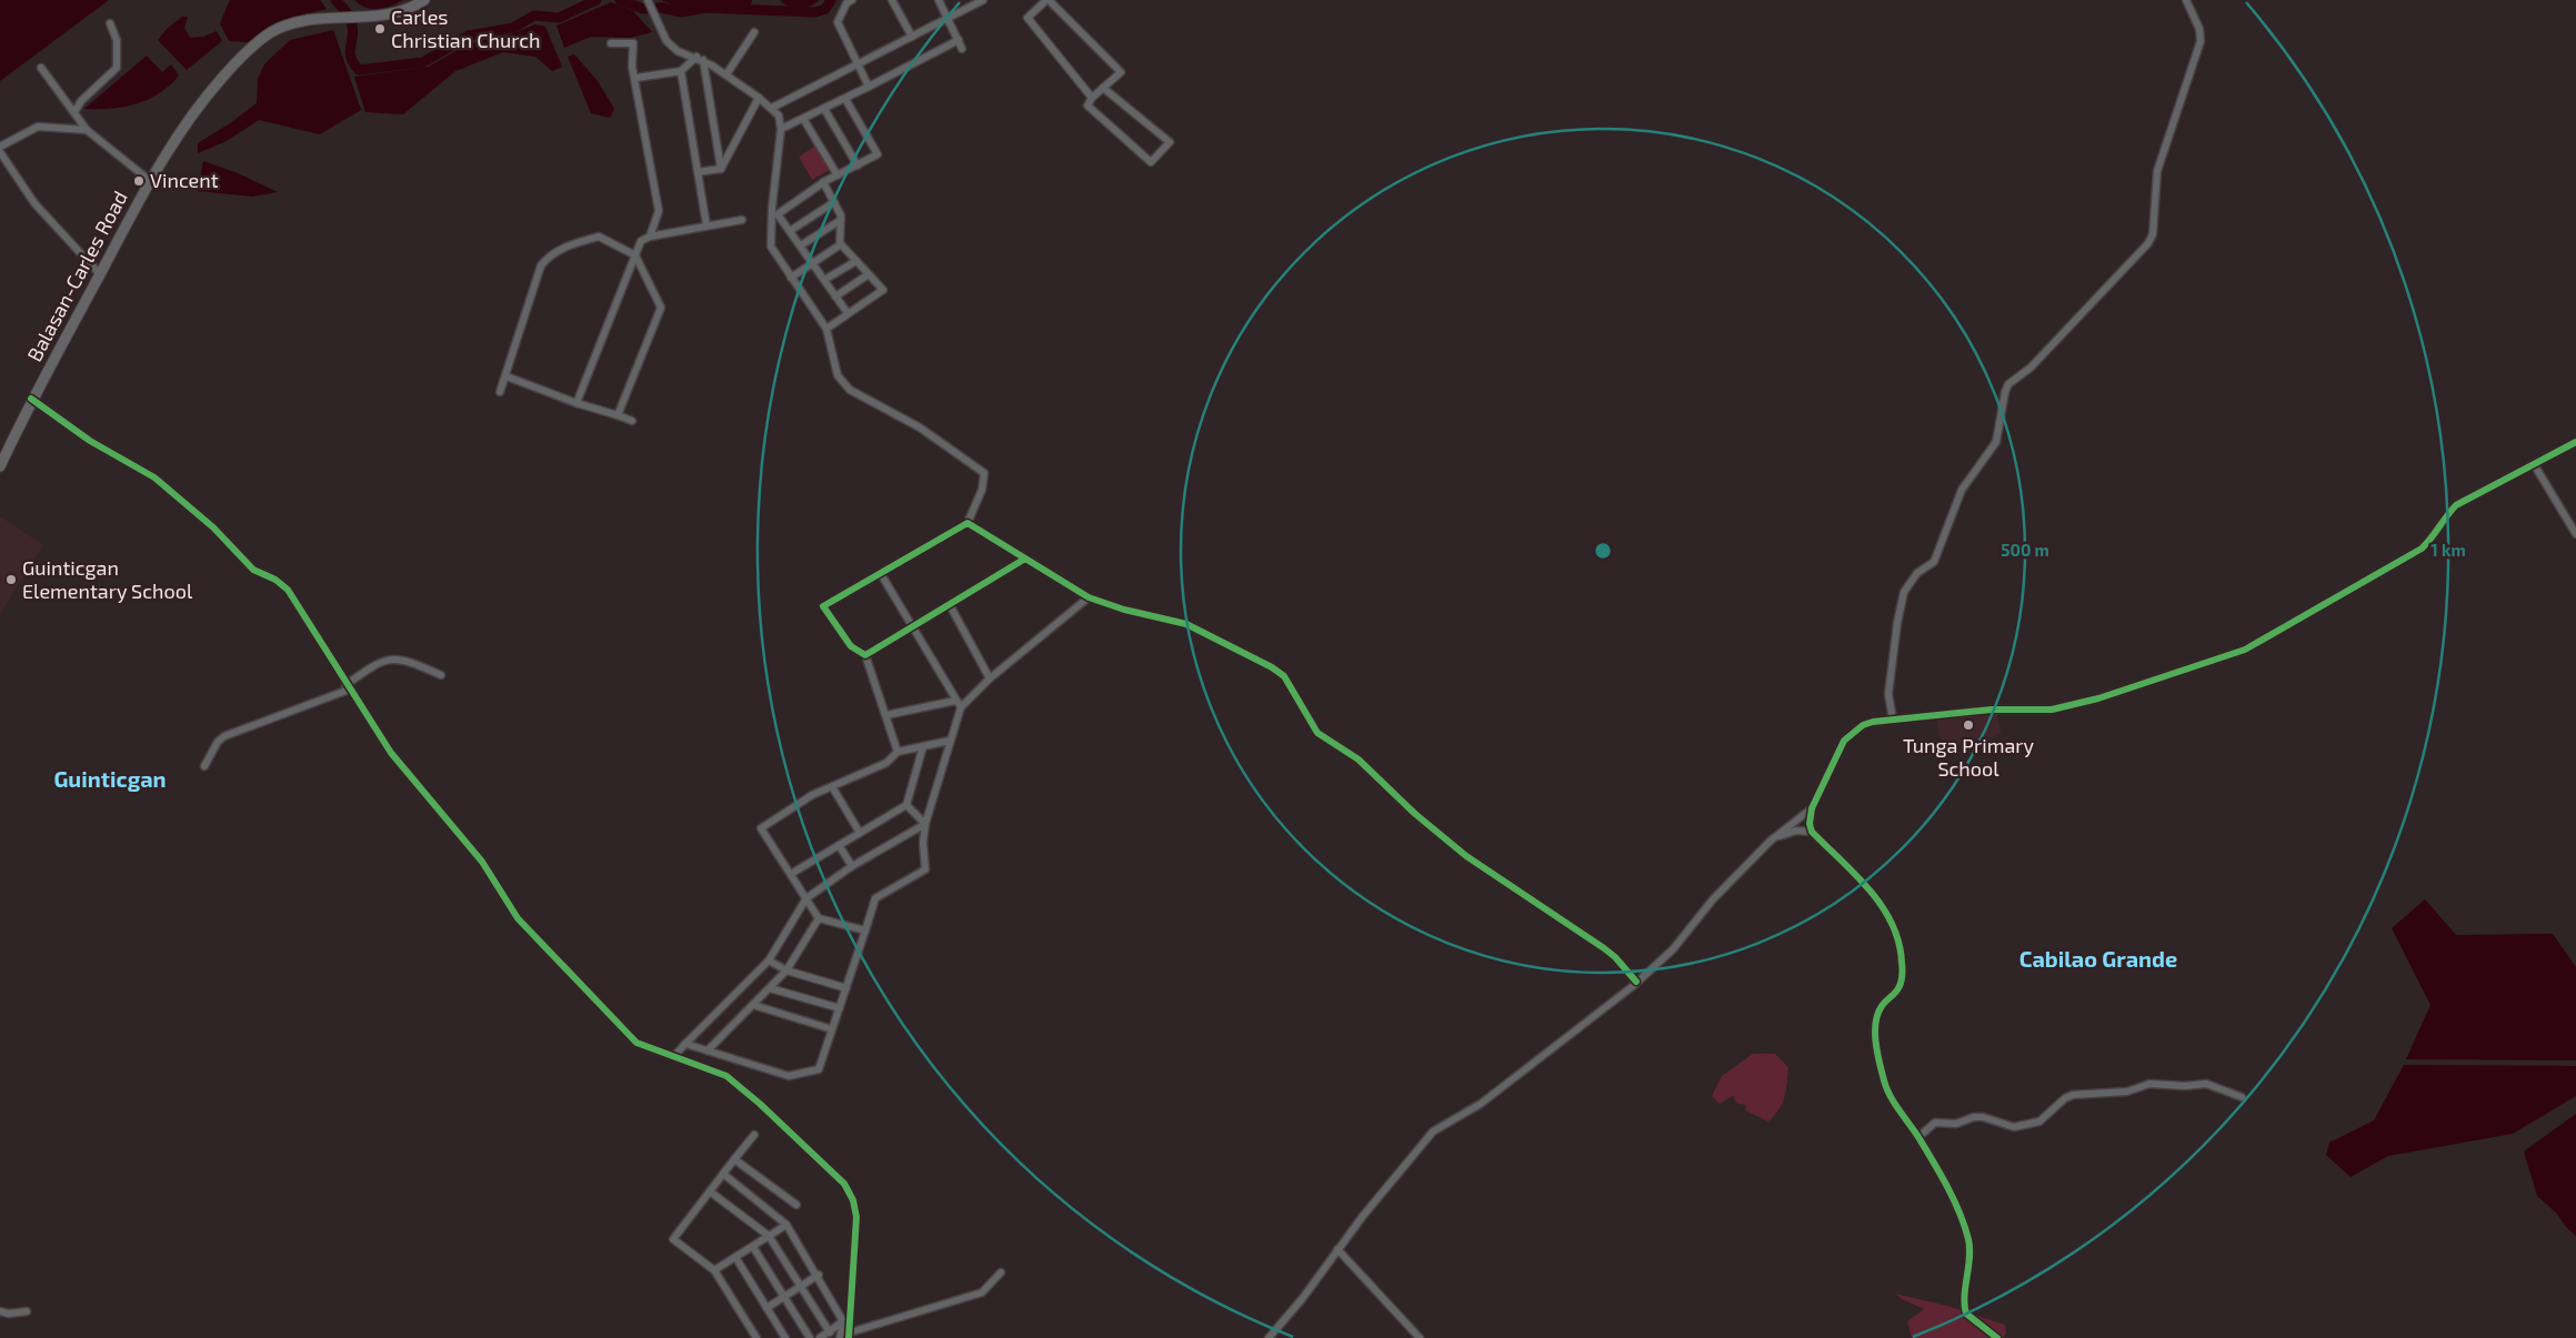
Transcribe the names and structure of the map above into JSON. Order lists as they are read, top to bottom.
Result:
{
  "streets": {
    "main road": ["Balasan-Carles Road"]
  },
  "districts": ["Guinticgan", "Cabilao Grande"],
  "places": [
    "Carles Christian Church",
    "Vincent",
    "Guinticgan Elementary School",
    "Tunga Primary School"
  ],
  "rings": ["500 m", "1 km"]
}
